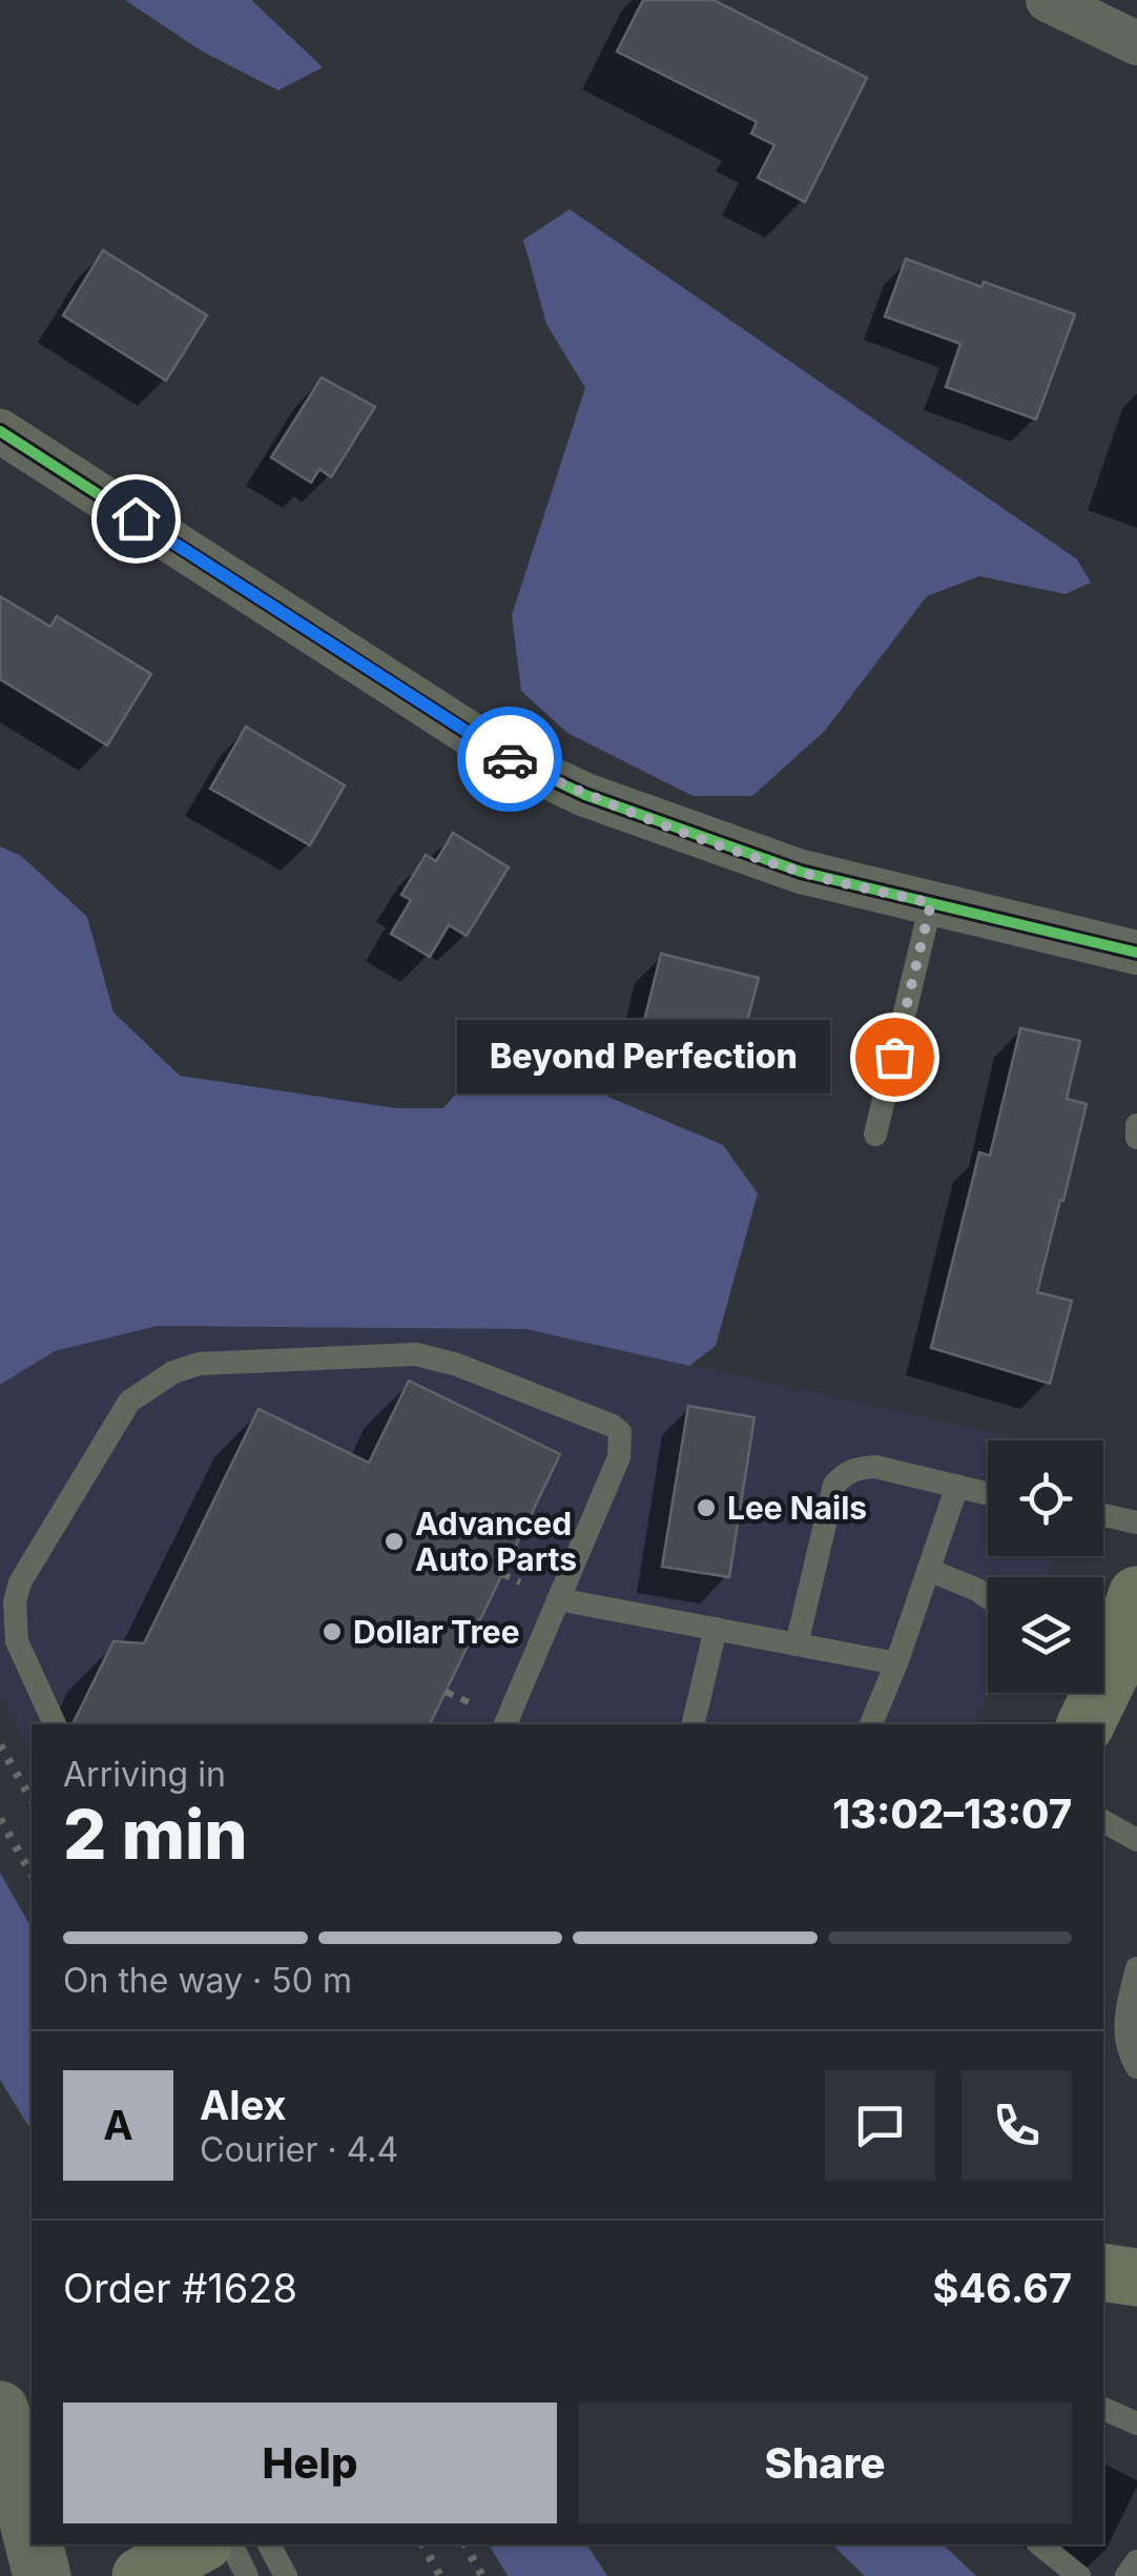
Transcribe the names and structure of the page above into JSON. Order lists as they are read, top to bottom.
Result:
{
  "places": [
    "Beyond Perfection",
    "Lee Nails",
    "Advanced Auto Parts",
    "Dollar Tree"
  ],
  "page": {
    "bubble": "Beyond Perfection",
    "heading": ["2 min", "Arriving in", "13:02–13:07"],
    "panel": [
      "Alex",
      "Courier · 4.4",
      "Order #1628",
      "$46.67"
    ],
    "bar": "On the way · 50 m",
    "round": "A",
    "buttons": ["Help", "Share"]
  }
}
